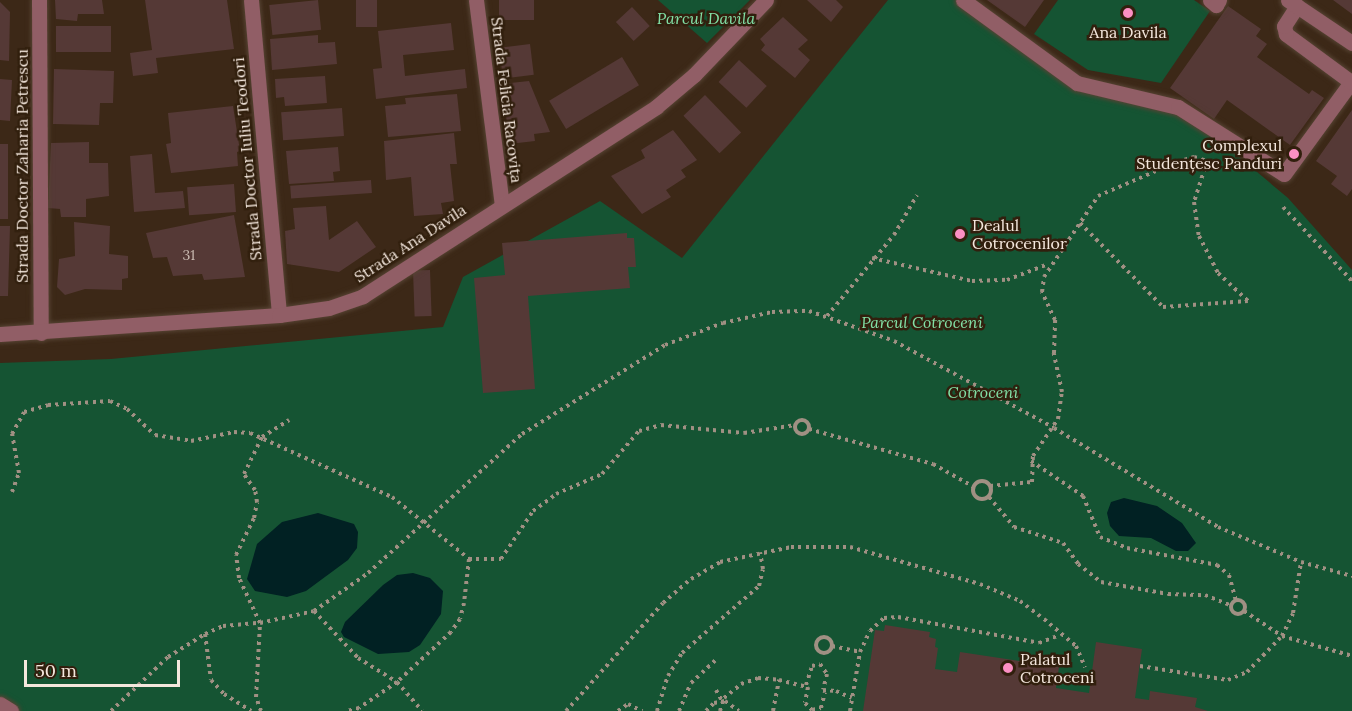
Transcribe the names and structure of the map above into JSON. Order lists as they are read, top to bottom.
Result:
{
  "streets": {
    "street": [
      "Strada Felicia Racovița",
      "Strada Doctor Iuliu Teodori",
      "Strada Doctor Zaharia Petrescu",
      "Strada Ana Davila"
    ]
  },
  "crossings": [
    ["Strada Felicia Racovița", "Strada Ana Davila"],
    ["Strada Doctor Iuliu Teodori", "Strada Ana Davila"],
    ["Strada Doctor Zaharia Petrescu", "Strada Ana Davila"]
  ],
  "parks": ["Parcul Davila", "Parcul Cotroceni", "Cotroceni"],
  "places": [
    "Ana Davila",
    "Complexul Studențesc Panduri",
    "Dealul Cotrocenilor",
    "Palatul Cotroceni"
  ],
  "house_numbers": ["31"],
  "scale_bar": "50 m"
}
